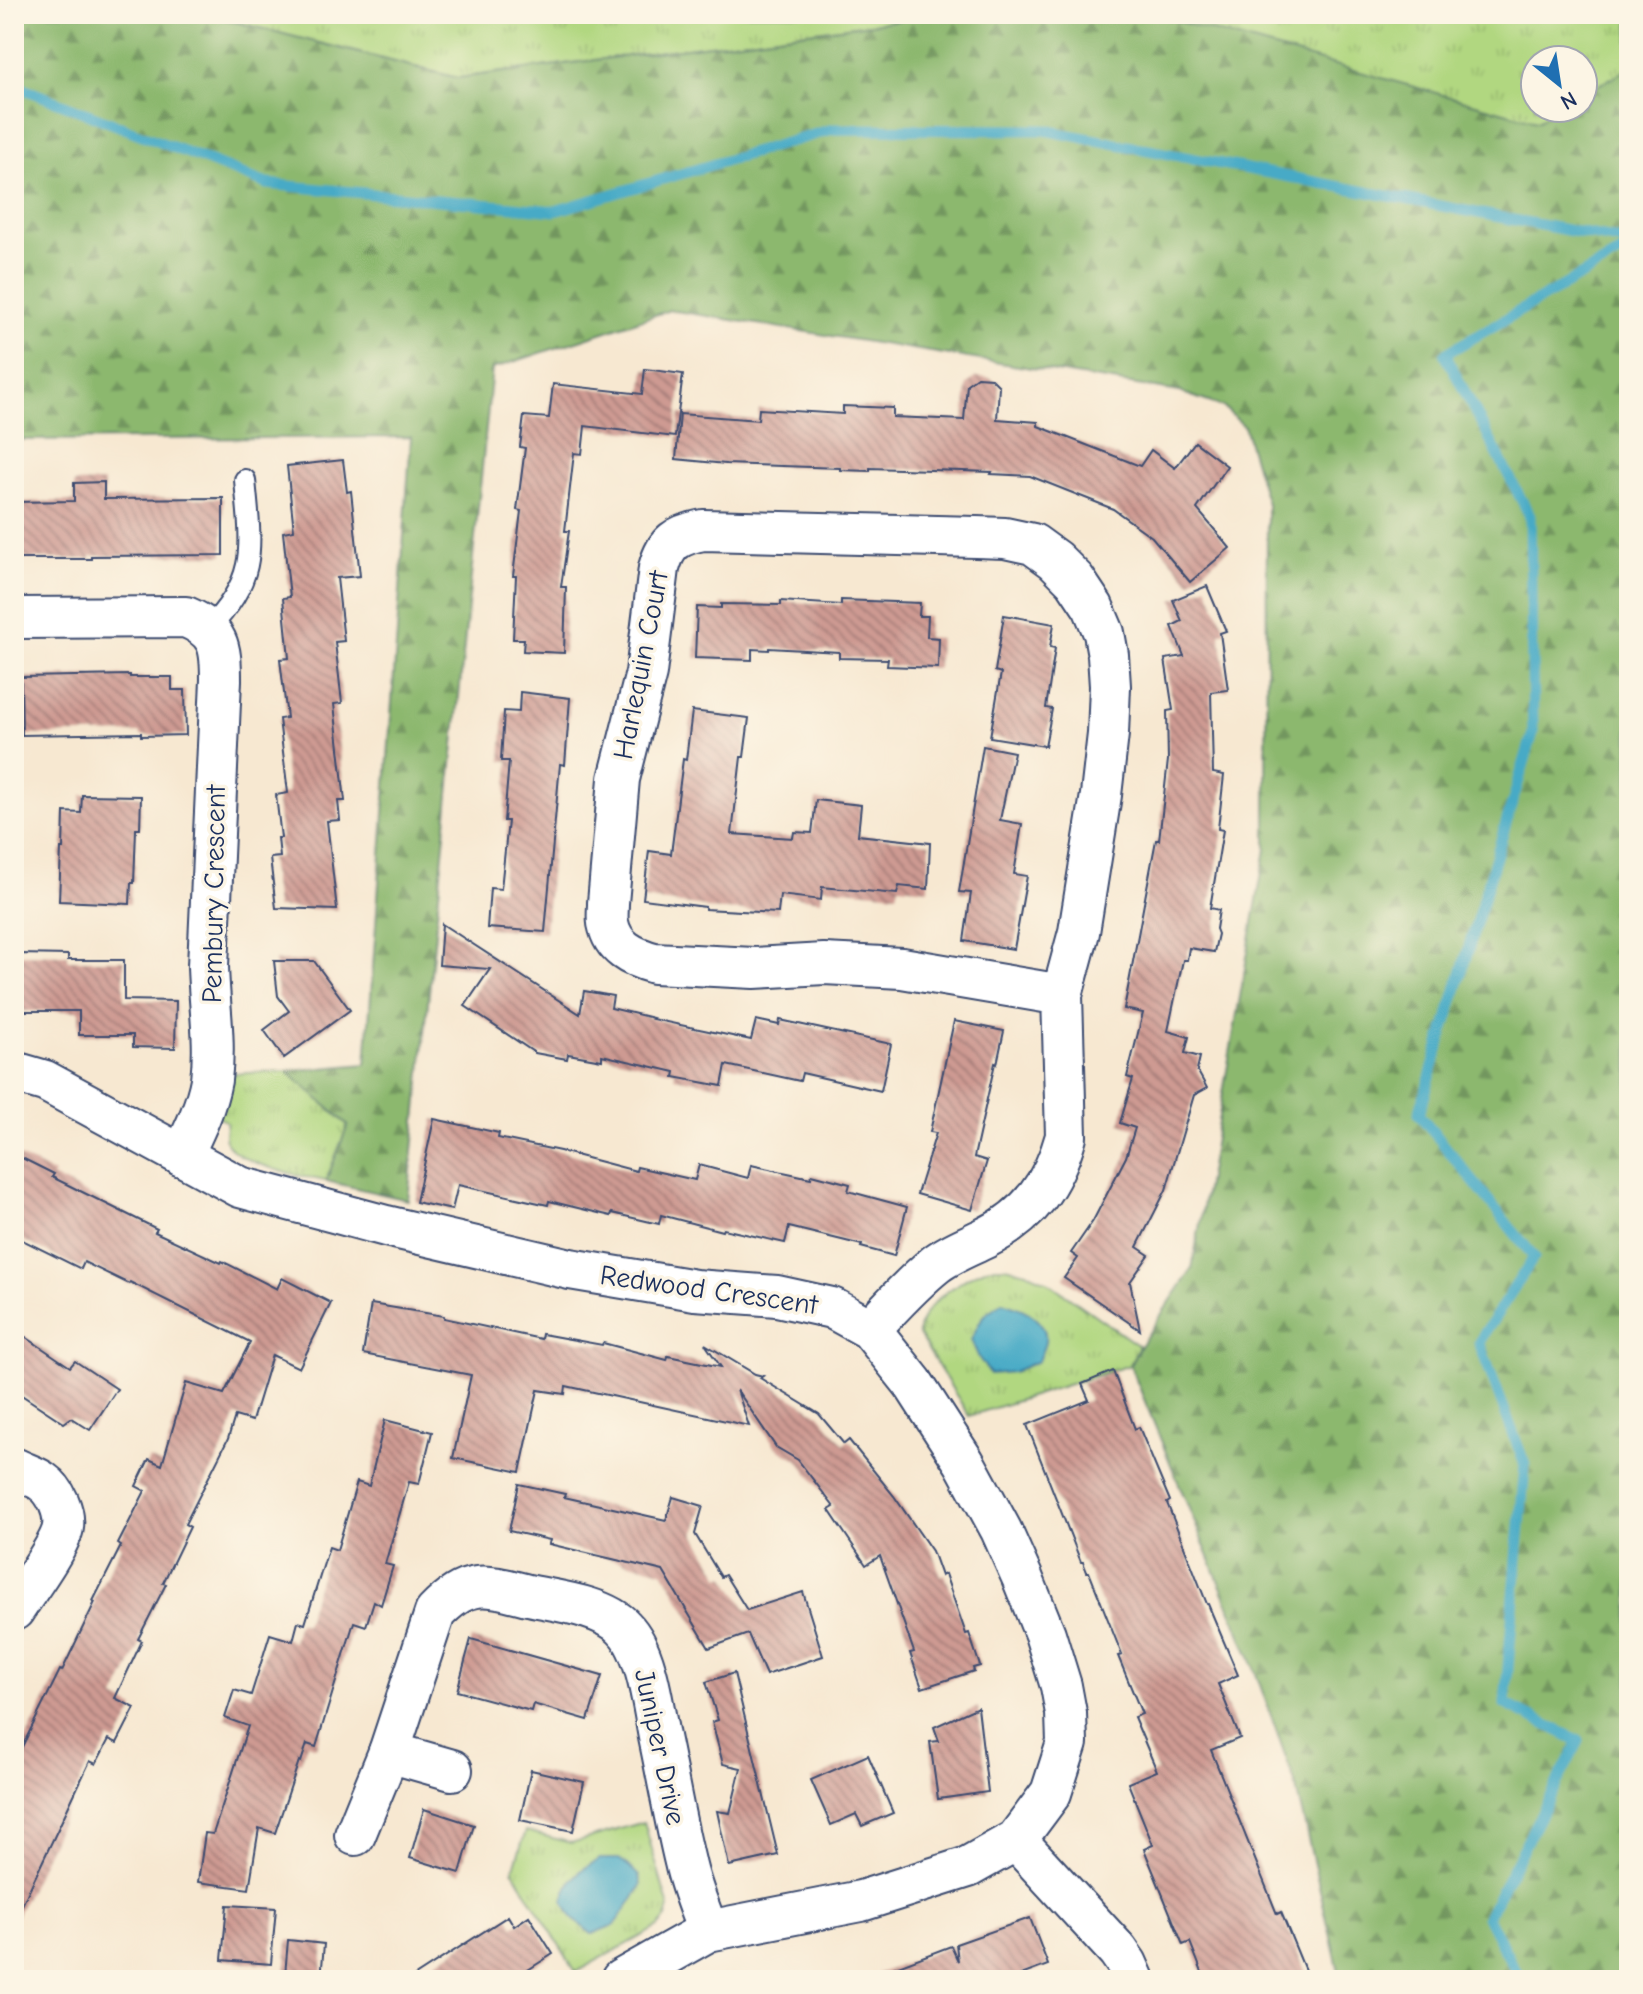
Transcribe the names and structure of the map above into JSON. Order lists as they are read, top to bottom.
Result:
{
  "streets": {
    "street": [
      "Harlequin Court",
      "Pembury Crescent",
      "Redwood Crescent",
      "Juniper Drive"
    ]
  },
  "crossings": [
    ["Harlequin Court", "Redwood Crescent"],
    ["Pembury Crescent", "Redwood Crescent"],
    ["Redwood Crescent", "Juniper Drive"]
  ],
  "north": "bottom right"
}
